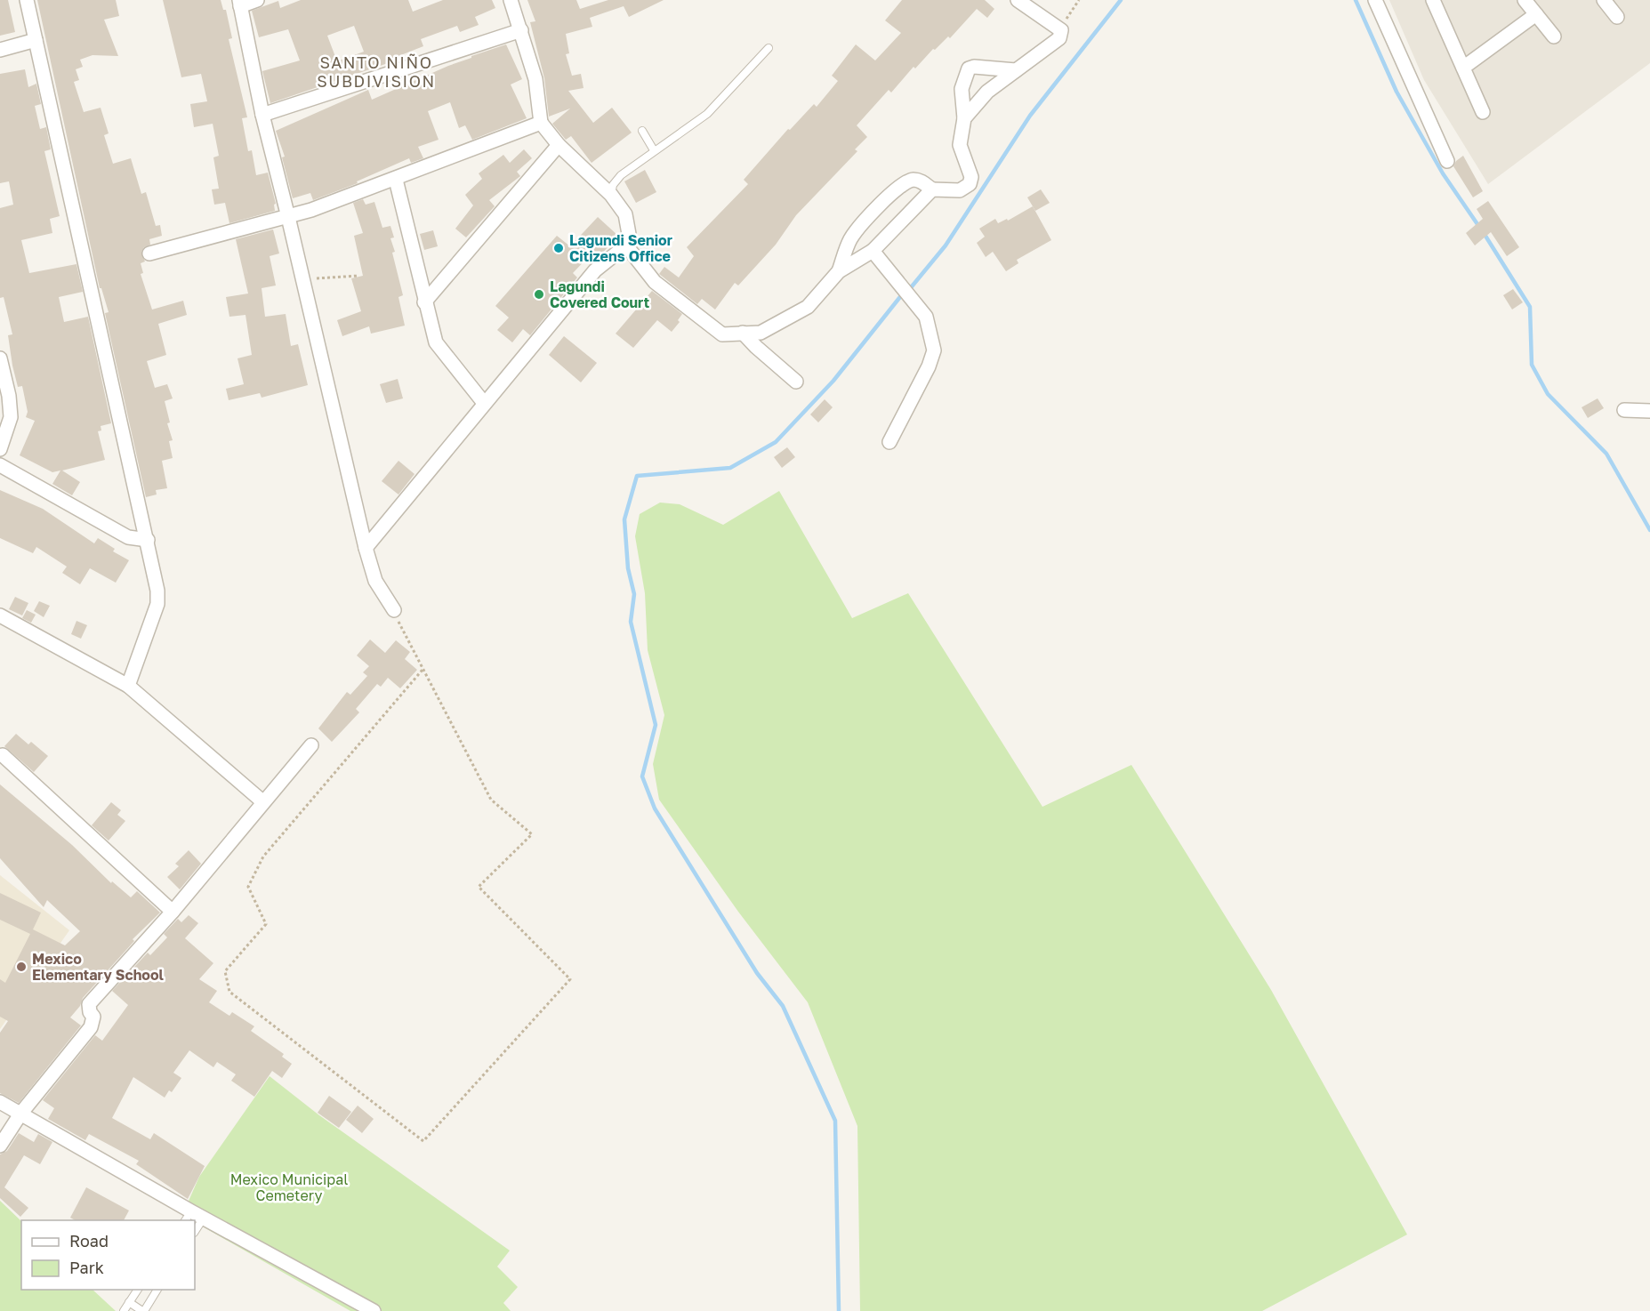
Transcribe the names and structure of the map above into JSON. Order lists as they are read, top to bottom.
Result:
{
  "districts": ["SANTO NIÑO SUBDIVISION"],
  "parks": ["Mexico Municipal Cemetery"],
  "places": ["Lagundi Senior Citizens Office", "Lagundi Covered Court", "Mexico Elementary School"],
  "legend": ["Road", "Park"]
}
